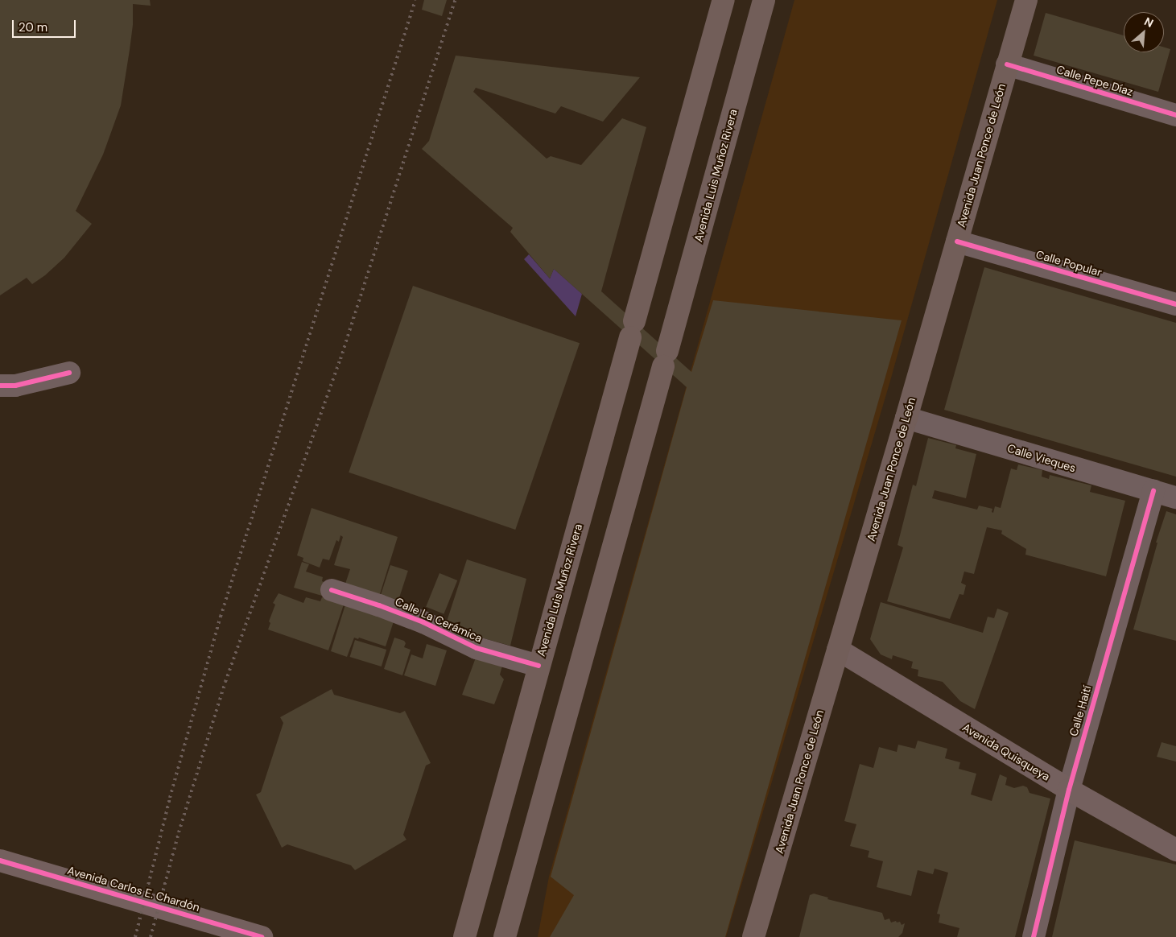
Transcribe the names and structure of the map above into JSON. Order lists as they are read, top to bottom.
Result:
{
  "streets": {
    "main road": ["Avenida Juan Ponce de León", "Avenida Luis Muñoz Rivera"],
    "street": [
      "Calle Pepe Díaz",
      "Calle Popular",
      "Calle Vieques",
      "Calle La Cerámica",
      "Calle Haití",
      "Avenida Quisqueya",
      "Avenida Carlos E. Chardón"
    ]
  },
  "crossings": [
    ["Calle Pepe Díaz", "Avenida Juan Ponce de León"],
    ["Avenida Juan Ponce de León", "Calle Popular"],
    ["Avenida Juan Ponce de León", "Calle Vieques"],
    ["Avenida Juan Ponce de León", "Avenida Quisqueya"],
    ["Avenida Luis Muñoz Rivera", "Calle La Cerámica"],
    ["Calle Vieques", "Calle Haití"],
    ["Calle Haití", "Avenida Quisqueya"]
  ],
  "scale_bar": "20 m",
  "north": "top right"
}
